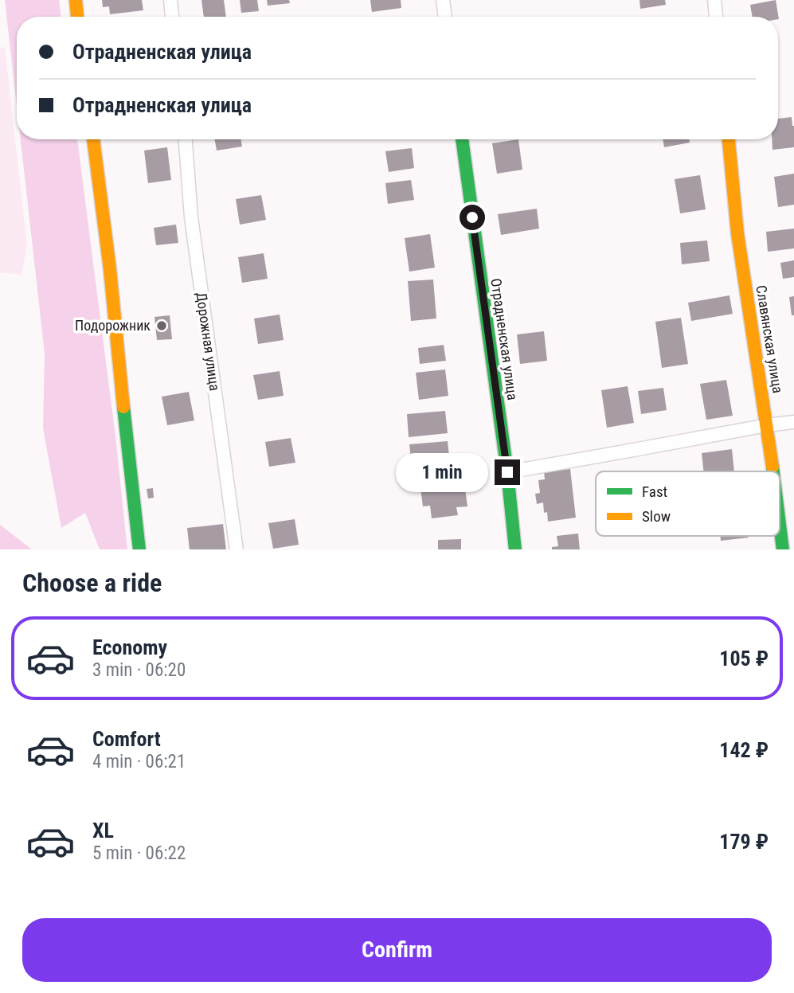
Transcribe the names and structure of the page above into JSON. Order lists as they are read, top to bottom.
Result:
{
  "streets": {
    "street": ["Отрадненская улица", "Славянская улица", "Дорожная улица"]
  },
  "places": ["Подорожник"],
  "legend": ["Fast", "Slow"],
  "page": {
    "banner": ["Отрадненская улица", "Отрадненская улица"],
    "bubble": "1 min",
    "heading": "Choose a ride",
    "list": [
      {
        "name": "Economy",
        "note": "3 min · 06:20",
        "value": "105 ₽"
      },
      {
        "name": "Comfort",
        "note": "4 min · 06:21",
        "value": "142 ₽"
      },
      {
        "name": "XL",
        "note": "5 min · 06:22",
        "value": "179 ₽"
      }
    ],
    "buttons": "Confirm"
  }
}
